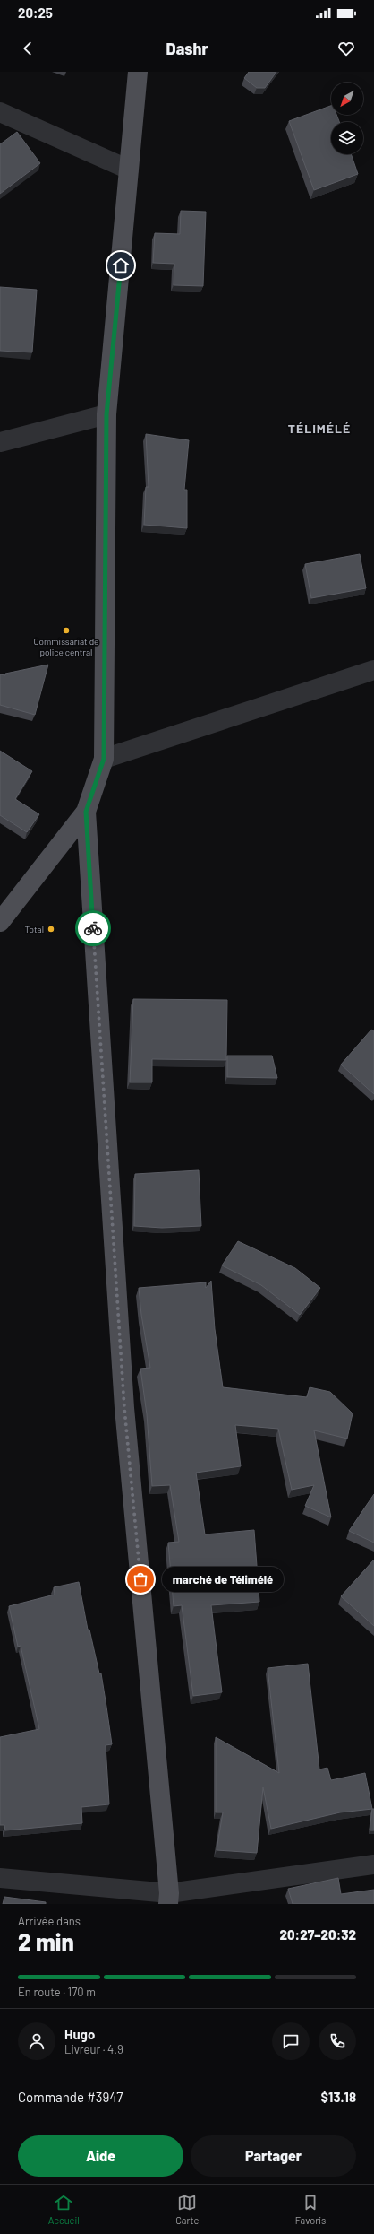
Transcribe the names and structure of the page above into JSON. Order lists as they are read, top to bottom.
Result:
{
  "districts": ["TÉLIMÉLÉ"],
  "places": ["Commissariat de police central", "Total", "marché de Télimélé"],
  "north": "bottom left",
  "page": {
    "status": "20:25",
    "header": "Dashr",
    "bubble": "marché de Télimélé",
    "heading": ["2 min", "Arrivée dans", "20:27–20:32"],
    "panel": [
      "Hugo",
      "Livreur · 4.9",
      "Commande #3947",
      "$13.18"
    ],
    "bar": "En route · 170 m",
    "buttons": ["Aide", "Partager"],
    "tabs": ["Accueil", "Carte", "Favoris"]
  }
}
